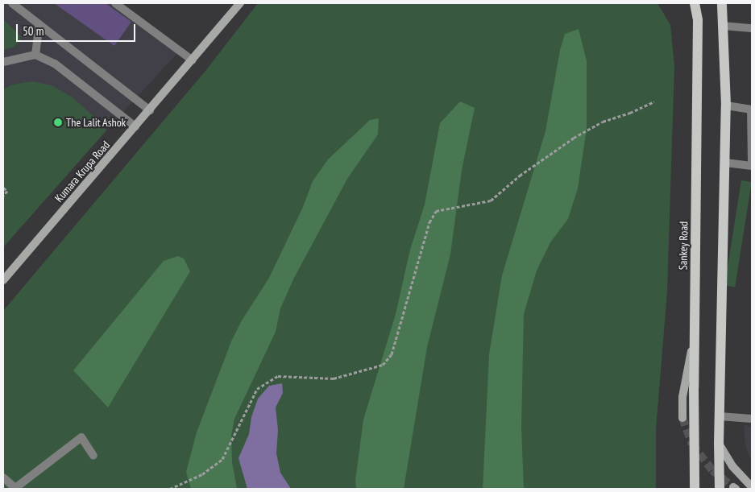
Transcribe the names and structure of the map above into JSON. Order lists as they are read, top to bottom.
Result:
{
  "streets": {
    "main road": ["Sankey Road"],
    "street": ["Kumara Krupa Road"]
  },
  "places": ["The Lalit Ashok"],
  "scale_bar": "50 m"
}
